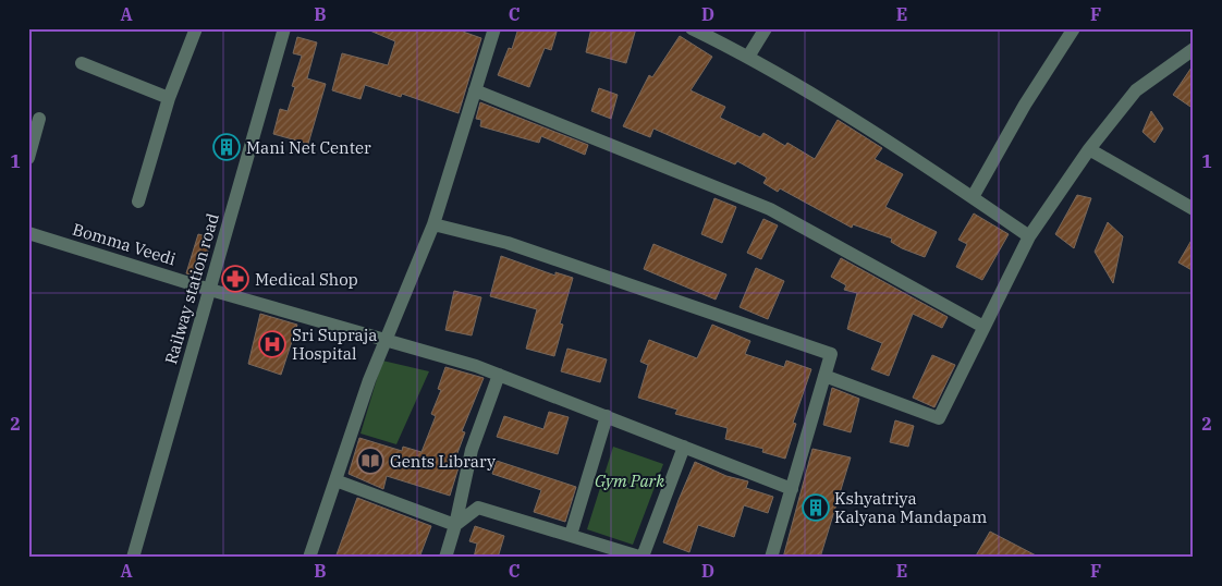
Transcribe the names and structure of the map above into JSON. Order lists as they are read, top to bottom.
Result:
{
  "streets": {
    "street": ["Bomma Veedi", "Railway station road"]
  },
  "crossings": [
    ["Bomma Veedi", "Railway station road"]
  ],
  "parks": ["Gym Park"],
  "places": {
    "building": ["Mani Net Center", "Kshyatriya Kalyana Mandapam"],
    "pharmacy": ["Medical Shop"],
    "hospital": ["Sri Supraja Hospital"],
    "library": ["Gents Library"]
  },
  "grid": {
    "columns": [
      "A",
      "B",
      "C",
      "D",
      "E",
      "F"
    ],
    "rows": ["1", "2"]
  }
}
